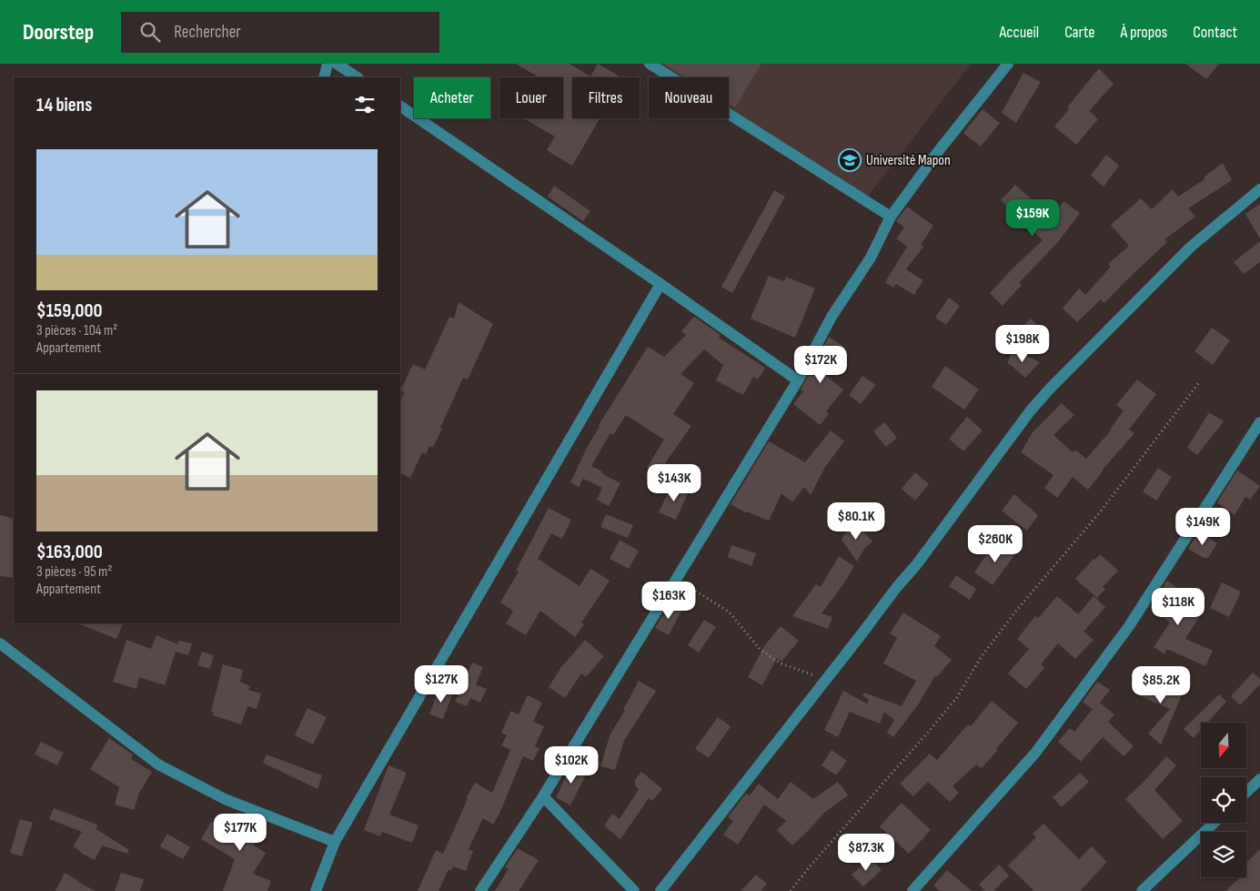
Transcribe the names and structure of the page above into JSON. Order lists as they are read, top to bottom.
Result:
{
  "places": {
    "school or university": ["Université Mapon"]
  },
  "north": "bottom",
  "page": {
    "header": "Doorstep",
    "search": "Rechercher",
    "nav": [
      "Accueil",
      "Carte",
      "À propos",
      "Contact"
    ],
    "chip": [
      "Acheter",
      "Louer",
      "Filtres",
      "Nouveau"
    ],
    "heading": "14 biens",
    "list": [
      {
        "name": "$159,000",
        "note": "3 pièces · 104 m² · Appartement"
      },
      {
        "name": "$163,000",
        "note": "3 pièces · 95 m² · Appartement"
      }
    ],
    "price": [
      "$159K",
      "$198K",
      "$172K",
      "$143K",
      "$80.1K",
      "$149K",
      "$260K",
      "$163K",
      "$118K",
      "$127K",
      "$85.2K",
      "$102K",
      "$177K",
      "$87.3K"
    ]
  }
}
